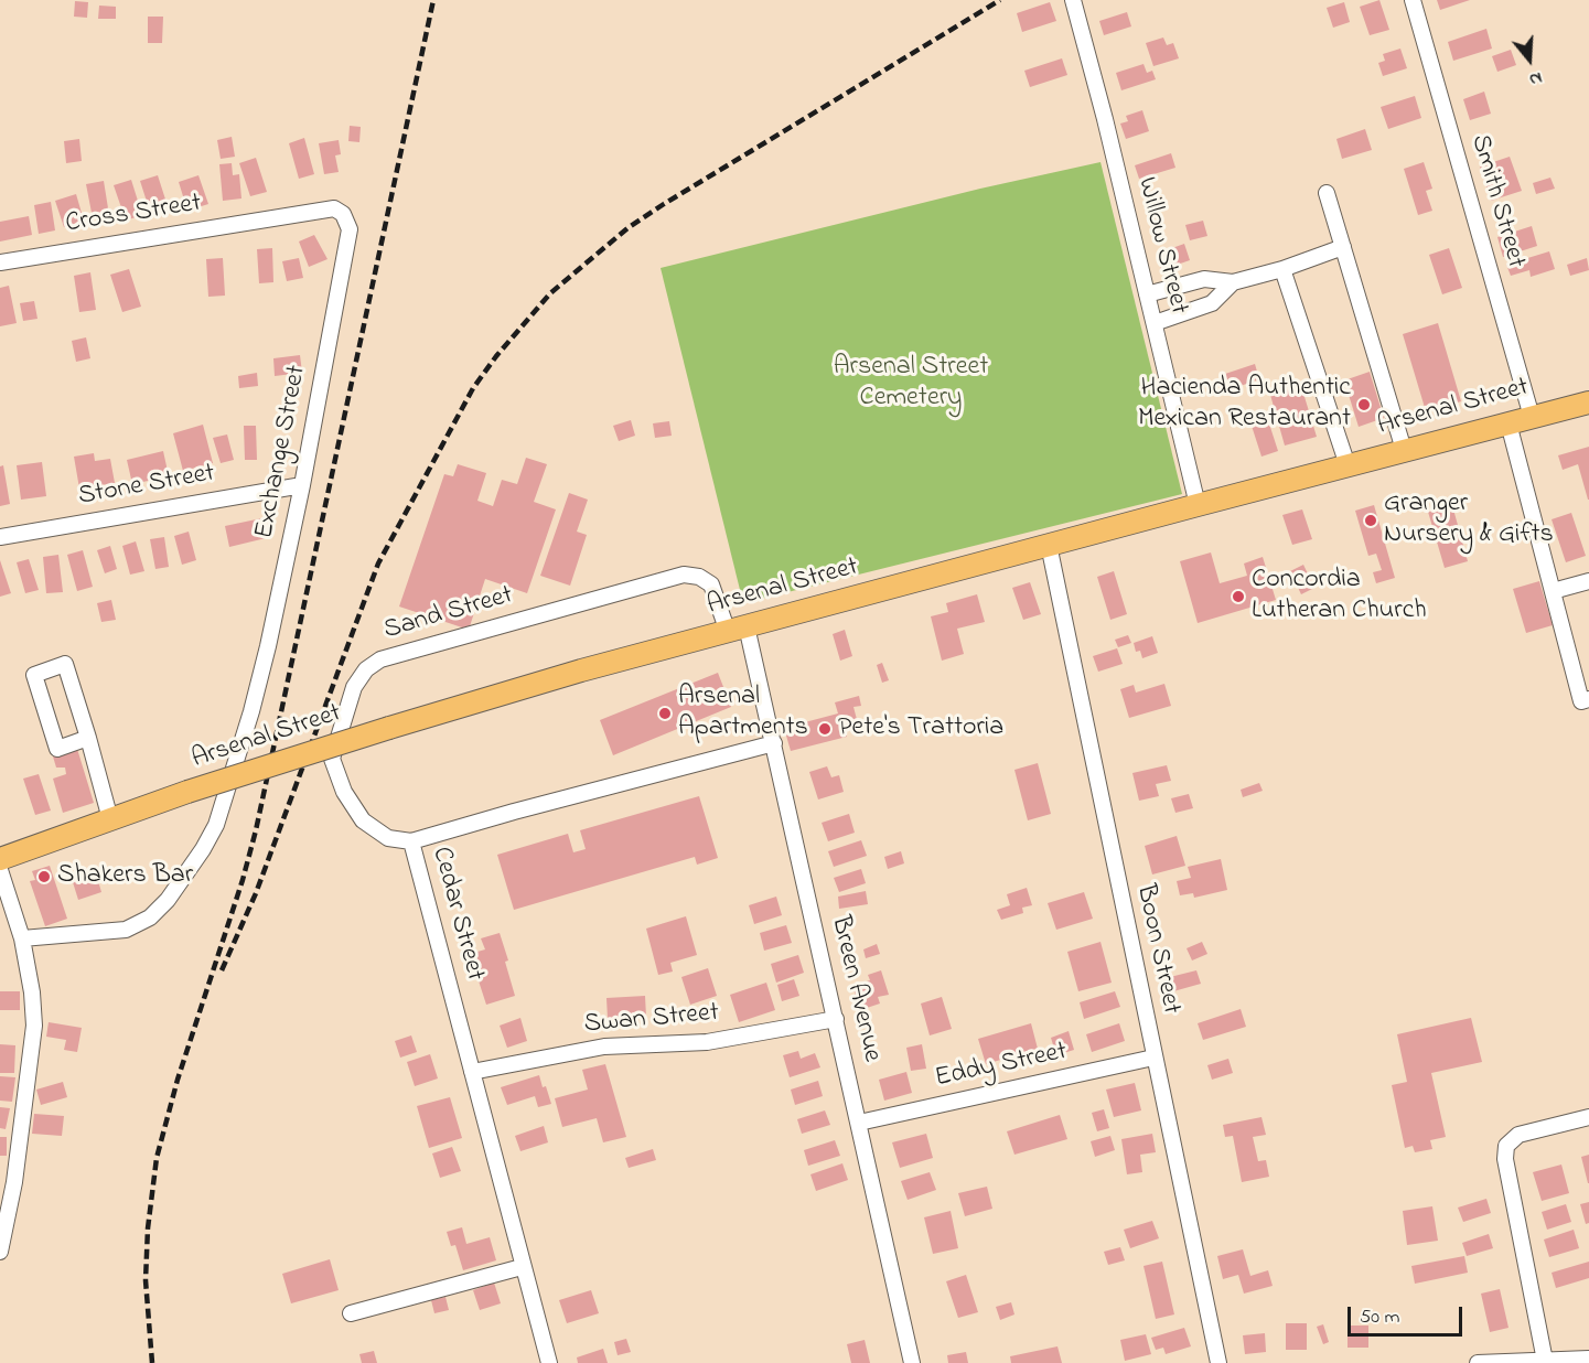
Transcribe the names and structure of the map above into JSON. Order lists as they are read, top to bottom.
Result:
{
  "streets": {
    "highway": ["Arsenal Street"],
    "street": [
      "Smith Street",
      "Cross Street",
      "Willow Street",
      "Exchange Street",
      "Stone Street",
      "Sand Street",
      "Cedar Street",
      "Boon Street",
      "Breen Avenue",
      "Swan Street",
      "Eddy Street"
    ]
  },
  "crossings": [
    ["Smith Street", "Arsenal Street"],
    ["Cross Street", "Exchange Street"],
    ["Willow Street", "Arsenal Street"],
    ["Arsenal Street", "Sand Street"],
    ["Arsenal Street", "Boon Street"],
    ["Arsenal Street", "Breen Avenue"],
    ["Exchange Street", "Stone Street"],
    ["Sand Street", "Cedar Street"],
    ["Sand Street", "Breen Avenue"],
    ["Cedar Street", "Breen Avenue"],
    ["Cedar Street", "Swan Street"],
    ["Boon Street", "Eddy Street"],
    ["Breen Avenue", "Swan Street"],
    ["Breen Avenue", "Eddy Street"]
  ],
  "parks": ["Arsenal Street Cemetery"],
  "places": [
    "Hacienda Authentic Mexican Restaurant",
    "Granger Nursery & Gifts",
    "Concordia Lutheran Church",
    "Arsenal Apartments",
    "Pete's Trattoria",
    "Shakers Bar"
  ],
  "scale_bar": "50 m",
  "north": "bottom"
}
